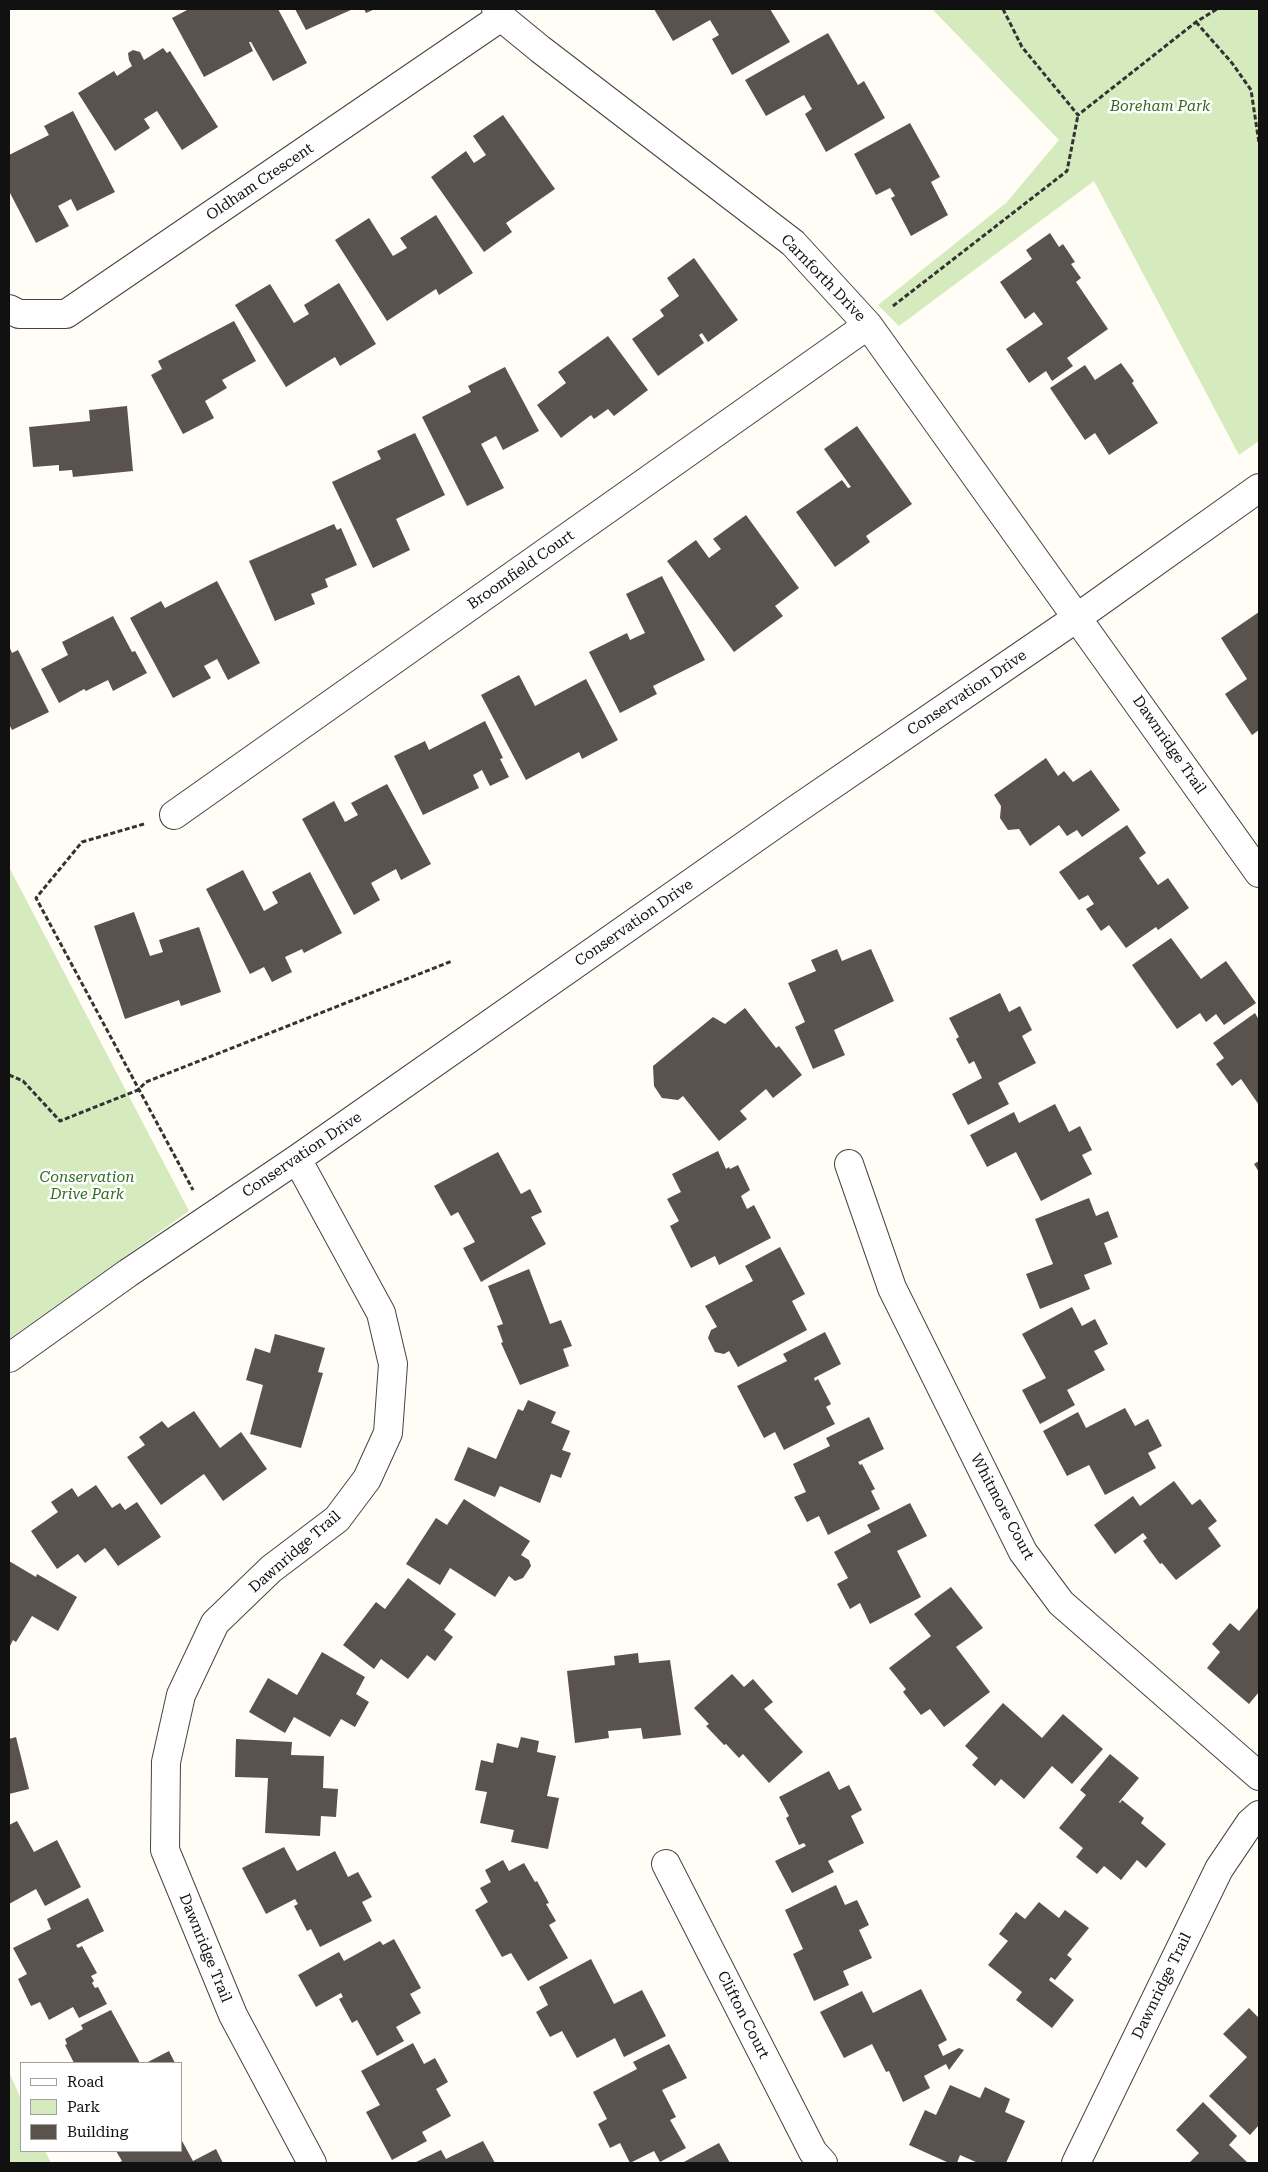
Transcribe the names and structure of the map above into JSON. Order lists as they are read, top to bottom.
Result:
{
  "streets": {
    "street": [
      "Oldham Crescent",
      "Carnforth Drive",
      "Broomfield Court",
      "Conservation Drive",
      "Dawnridge Trail",
      "Whitmore Court",
      "Clifton Court"
    ]
  },
  "crossings": [
    ["Oldham Crescent", "Carnforth Drive"],
    ["Carnforth Drive", "Broomfield Court"],
    ["Carnforth Drive", "Conservation Drive"],
    ["Carnforth Drive", "Dawnridge Trail"],
    ["Conservation Drive", "Dawnridge Trail"]
  ],
  "parks": ["Boreham Park", "Conservation Drive Park"],
  "legend": ["Road", "Park", "Building"]
}
